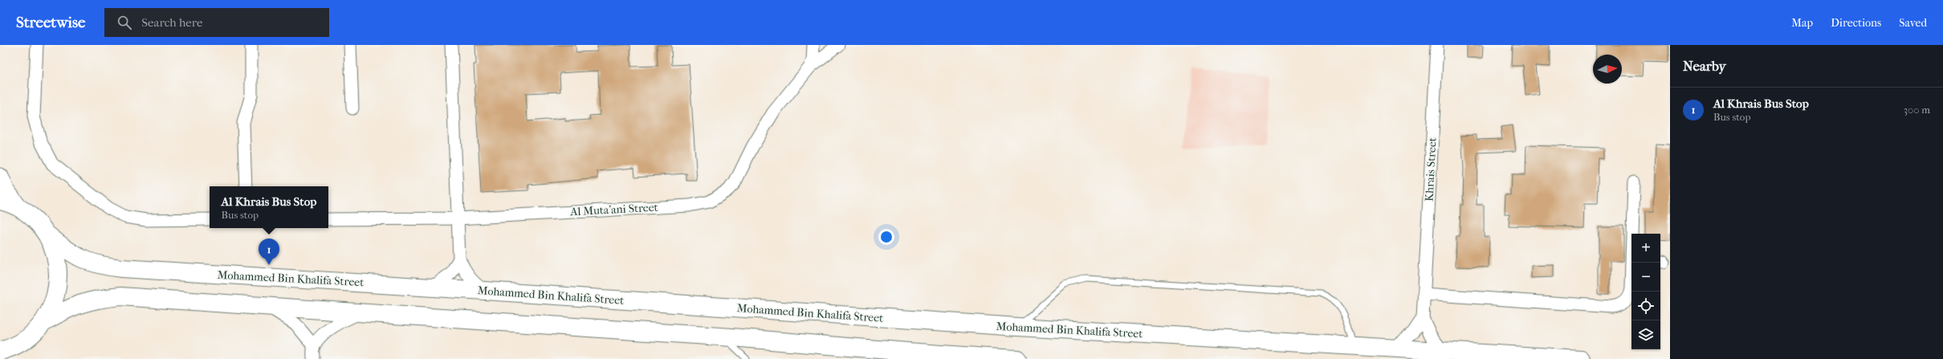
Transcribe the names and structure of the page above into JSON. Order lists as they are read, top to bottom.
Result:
{
  "streets": {
    "highway": ["Mohammed Bin Khalifa Street"],
    "street": ["Khrais Street", "Al Muta'ani Street"]
  },
  "crossings": [
    ["Khrais Street", "Mohammed Bin Khalifa Street"]
  ],
  "north": "right",
  "page": {
    "header": "Streetwise",
    "search": "Search here",
    "nav": ["Map", "Directions", "Saved"],
    "heading": "Nearby",
    "list": [
      {
        "mark": "1",
        "name": "Al Khrais Bus Stop",
        "note": "Bus stop",
        "value": "300 m"
      }
    ],
    "popup": ["Al Khrais Bus Stop", "Bus stop"],
    "map_buttons": ["+", "−"],
    "pins": "1"
  }
}
